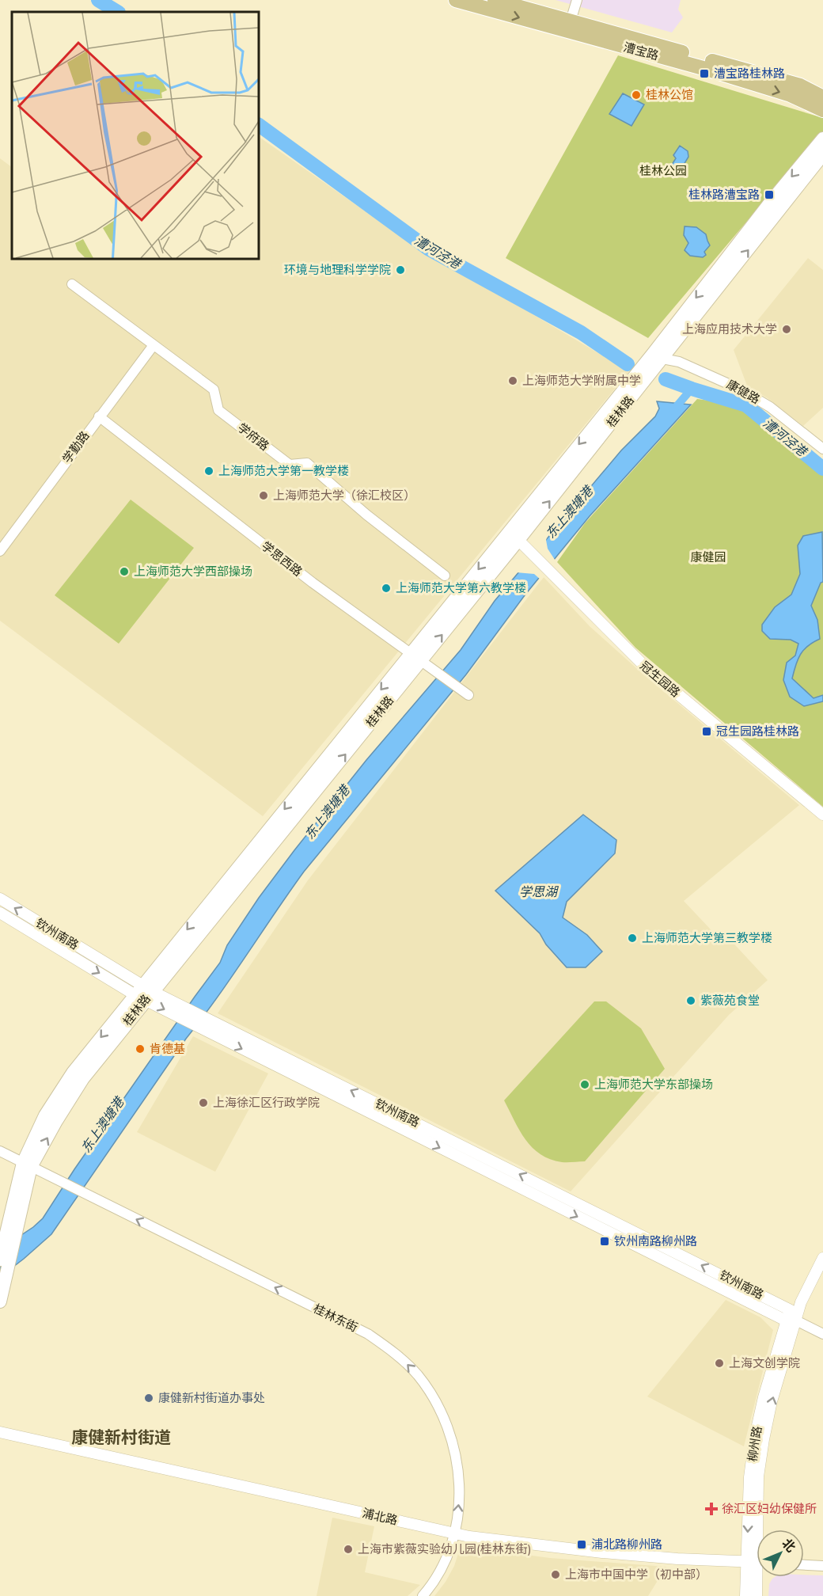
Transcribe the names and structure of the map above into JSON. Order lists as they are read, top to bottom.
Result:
{
  "streets": {
    "main road": ["漕宝路", "桂林路"],
    "street": [
      "康健路",
      "学府路",
      "学勤路",
      "学思西路",
      "冠生园路",
      "钦州南路",
      "桂林东街",
      "柳州路",
      "浦北路"
    ]
  },
  "crossings": [
    ["康健路", "桂林路"],
    ["桂林路", "学思西路"],
    ["桂林路", "冠生园路"],
    ["桂林路", "钦州南路"],
    ["桂林路", "桂林东街"],
    ["学府路", "学勤路"],
    ["学勤路", "学思西路"],
    ["钦州南路", "柳州路"],
    ["桂林东街", "浦北路"],
    ["柳州路", "浦北路"]
  ],
  "one_way": ["桂林东街"],
  "districts": ["康健新村街道"],
  "water": ["漕河泾港", "东上澳塘港", "学思湖"],
  "parks": ["桂林公园", "康健园"],
  "places": {
    "transit": [
      "漕宝路桂林路",
      "桂林路漕宝路",
      "冠生园路桂林路",
      "钦州南路柳州路",
      "浦北路柳州路"
    ],
    "other": [
      "桂林公馆",
      "环境与地理科学学院",
      "上海应用技术大学",
      "上海师范大学附属中学",
      "上海师范大学第一教学楼",
      "上海师范大学（徐汇校区）",
      "上海师范大学西部操场",
      "上海师范大学第六教学楼",
      "上海师范大学第三教学楼",
      "紫薇苑食堂",
      "肯德基",
      "上海师范大学东部操场",
      "上海徐汇区行政学院",
      "上海文创学院",
      "康健新村街道办事处",
      "上海市紫薇实验幼儿园(桂林东街)",
      "上海市中国中学（初中部）"
    ],
    "health": ["徐汇区妇幼保健所"]
  },
  "north": "top right"
}
